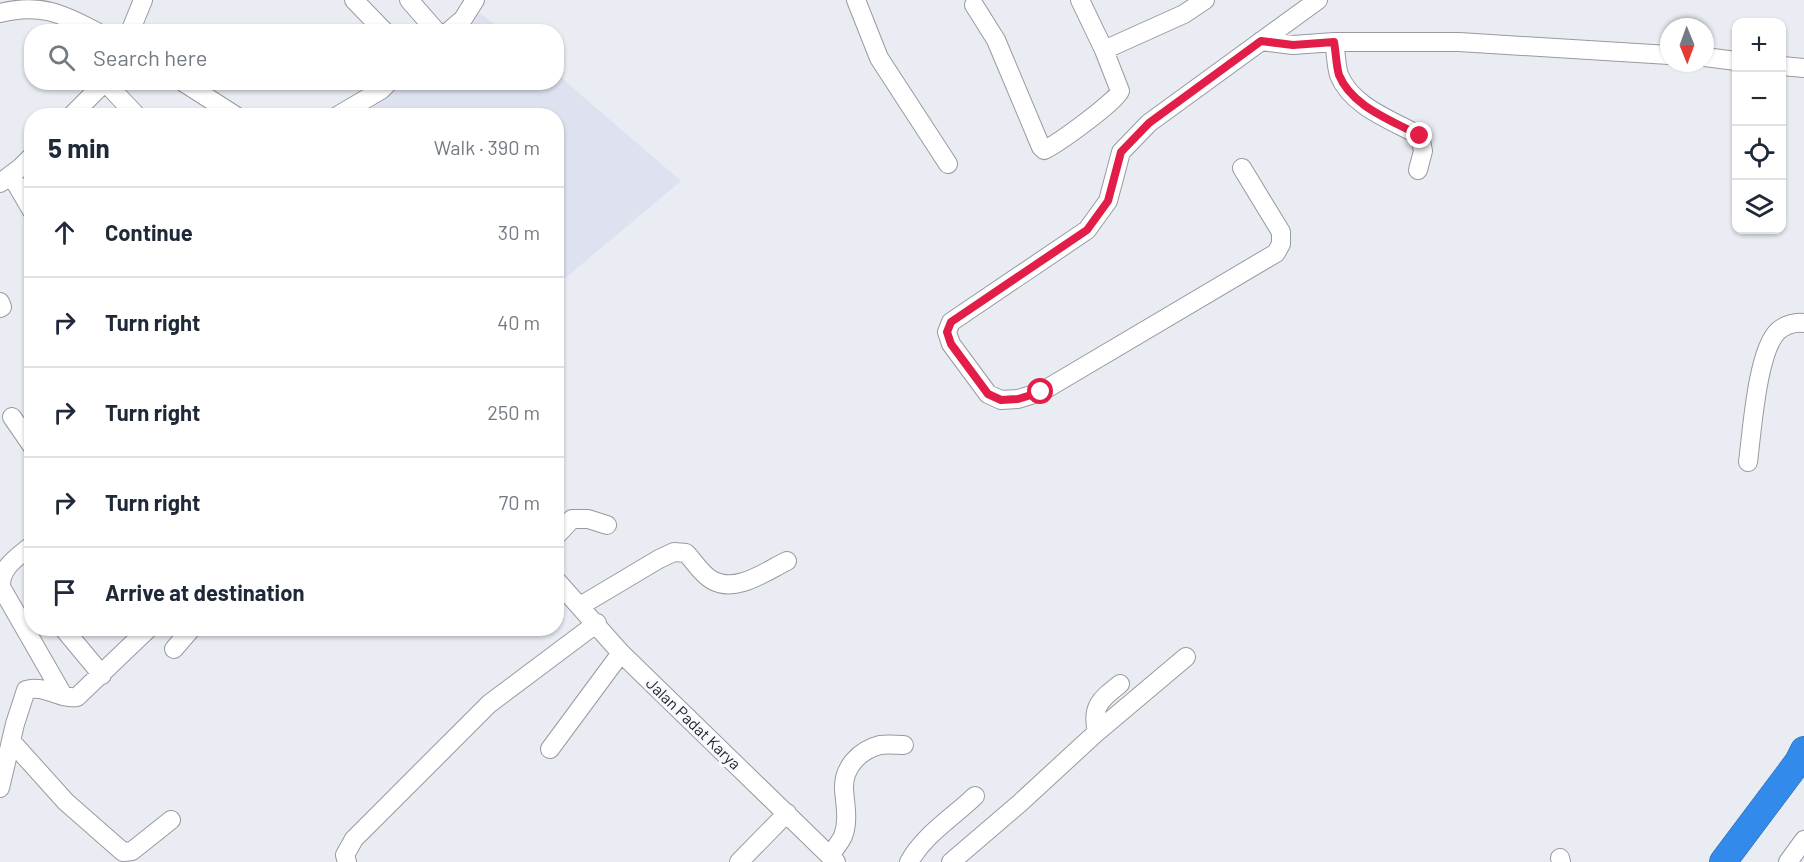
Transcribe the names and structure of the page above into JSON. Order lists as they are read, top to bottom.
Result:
{
  "streets": {
    "street": ["Jalan Padat Karya"]
  },
  "north": "bottom",
  "page": {
    "map_buttons": ["+", "−"],
    "search": "Search here",
    "heading": ["5 min", "Walk · 390 m"],
    "list": [
      ["Continue", "30 m"],
      ["Turn right", "40 m"],
      ["Turn right", "250 m"],
      ["Turn right", "70 m"],
      "Arrive at destination"
    ]
  }
}
